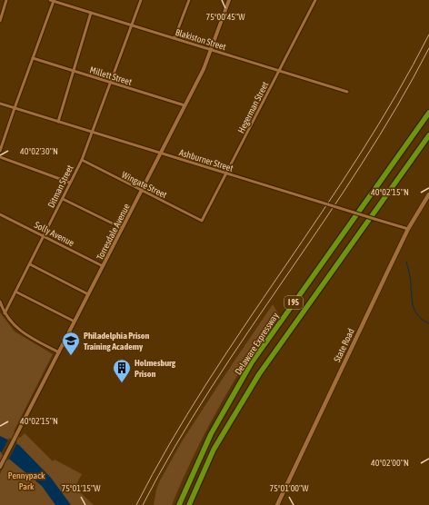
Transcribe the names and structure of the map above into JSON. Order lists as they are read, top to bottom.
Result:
{
  "streets": {
    "highway": ["I 95", "Delaware Expressway"],
    "main road": ["State Road"],
    "street": [
      "Blakiston Street",
      "Millett Street",
      "Hegerman Street",
      "Ashburner Street",
      "Wingate Street",
      "Ditman Street",
      "Torresdale Avenue",
      "Solly Avenue"
    ]
  },
  "crossings": [
    ["Blakiston Street", "Hegerman Street"],
    ["Blakiston Street", "Ditman Street"],
    ["Blakiston Street", "Torresdale Avenue"],
    ["Millett Street", "Ditman Street"],
    ["Millett Street", "Torresdale Avenue"],
    ["Hegerman Street", "Ashburner Street"],
    ["Hegerman Street", "Wingate Street"],
    ["Ashburner Street", "Ditman Street"],
    ["Ashburner Street", "Torresdale Avenue"],
    ["Ashburner Street", "State Road"],
    ["Wingate Street", "Ditman Street"],
    ["Wingate Street", "Torresdale Avenue"],
    ["Ditman Street", "Solly Avenue"],
    ["Torresdale Avenue", "Solly Avenue"]
  ],
  "parks": ["Pennypack Park"],
  "places": {
    "school or university": ["Philadelphia Prison Training Academy"],
    "building": ["Holmesburg Prison"]
  },
  "coordinates": [
    "75°00'45\"W",
    "40°02'30\"N",
    "40°02'15\"N",
    "40°02'00\"N",
    "75°01'15\"W",
    "75°01'00\"W"
  ]
}
